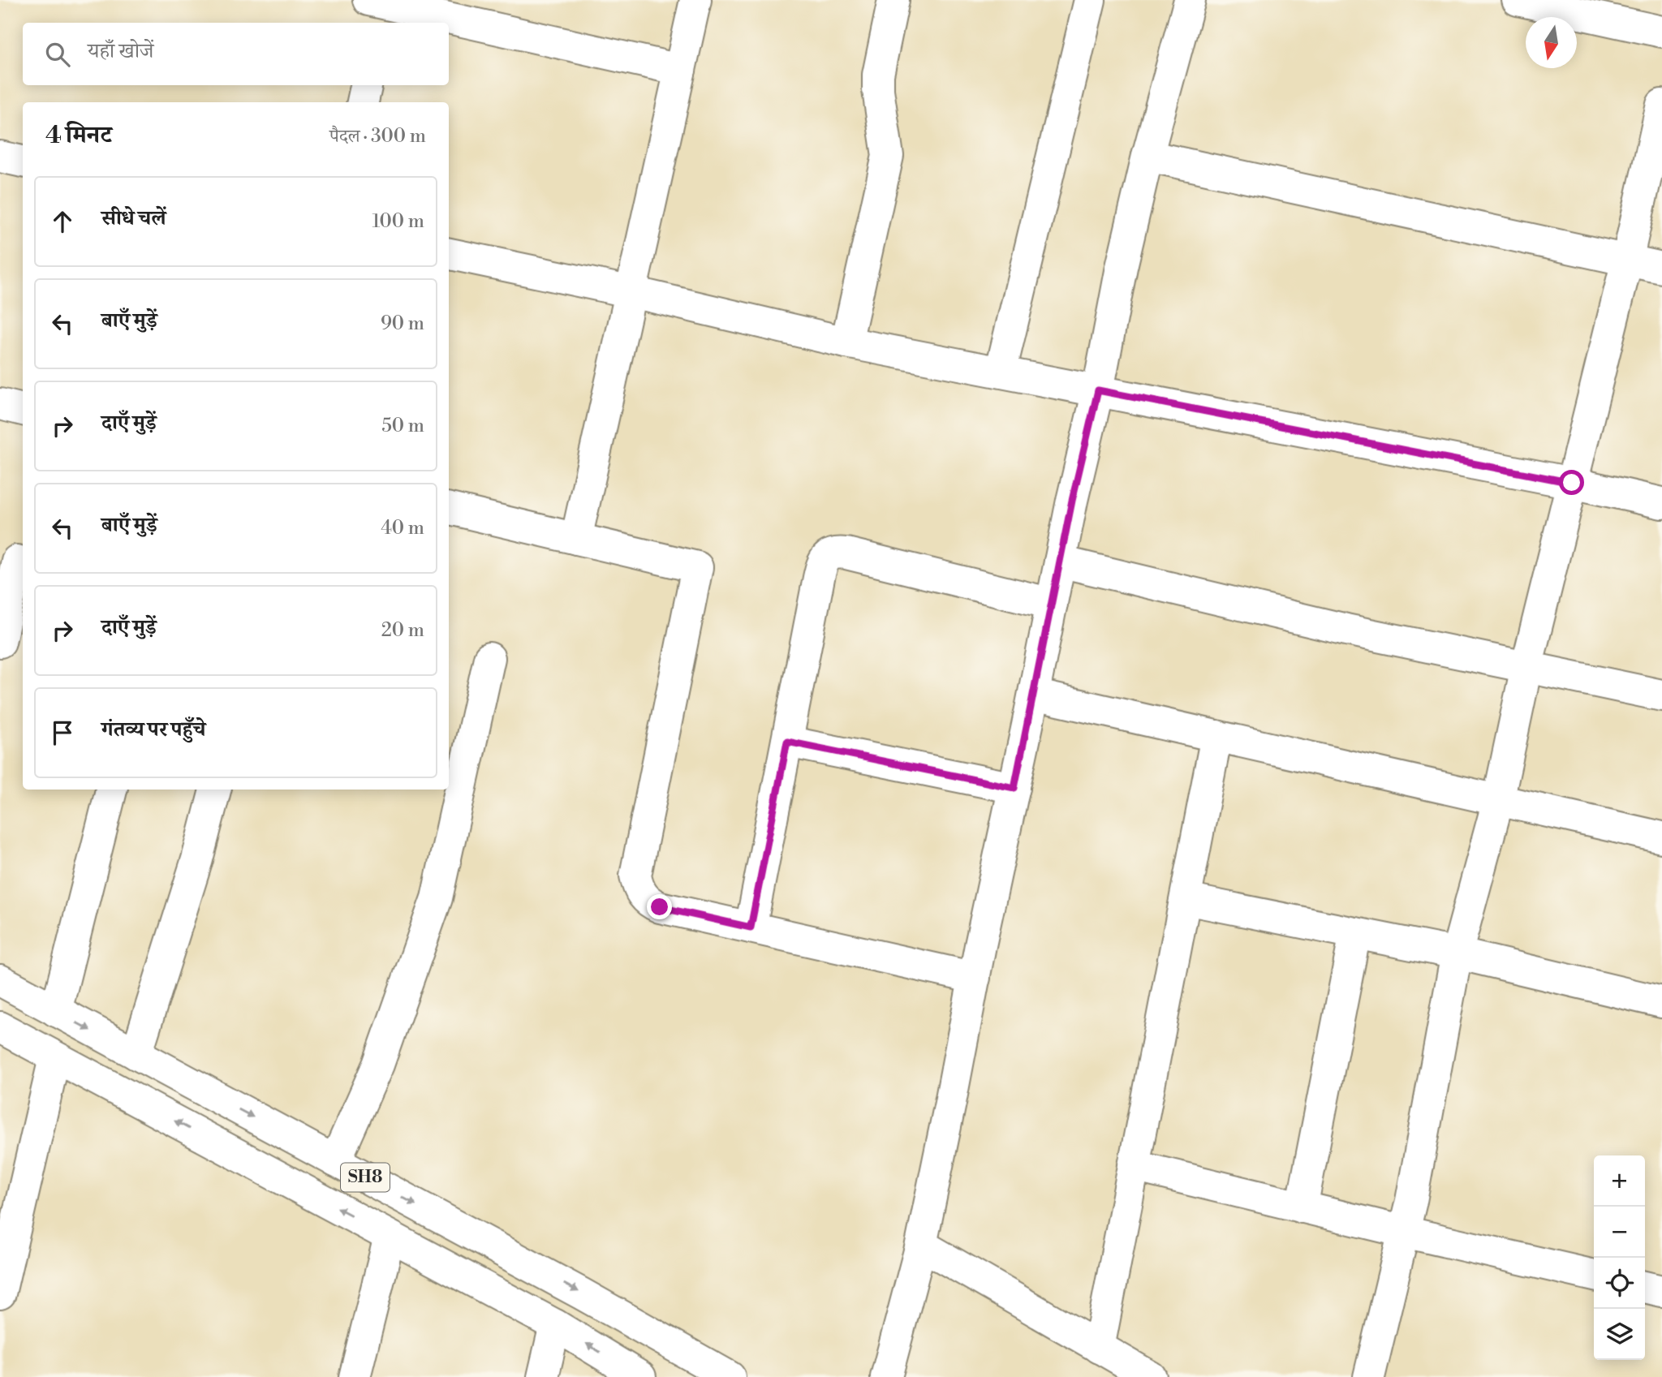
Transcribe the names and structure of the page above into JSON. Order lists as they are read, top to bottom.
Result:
{
  "streets": {
    "street": ["SH8"]
  },
  "north": "bottom",
  "page": {
    "search": "यहाँ खोजें",
    "heading": ["4 मिनट", "पैदल · 300 m"],
    "list": [
      ["सीधे चलें", "100 m"],
      ["बाएँ मुड़ें", "90 m"],
      ["दाएँ मुड़ें", "50 m"],
      ["बाएँ मुड़ें", "40 m"],
      ["दाएँ मुड़ें", "20 m"],
      "गंतव्य पर पहुँचे"
    ],
    "map_buttons": ["+", "−"]
  }
}
